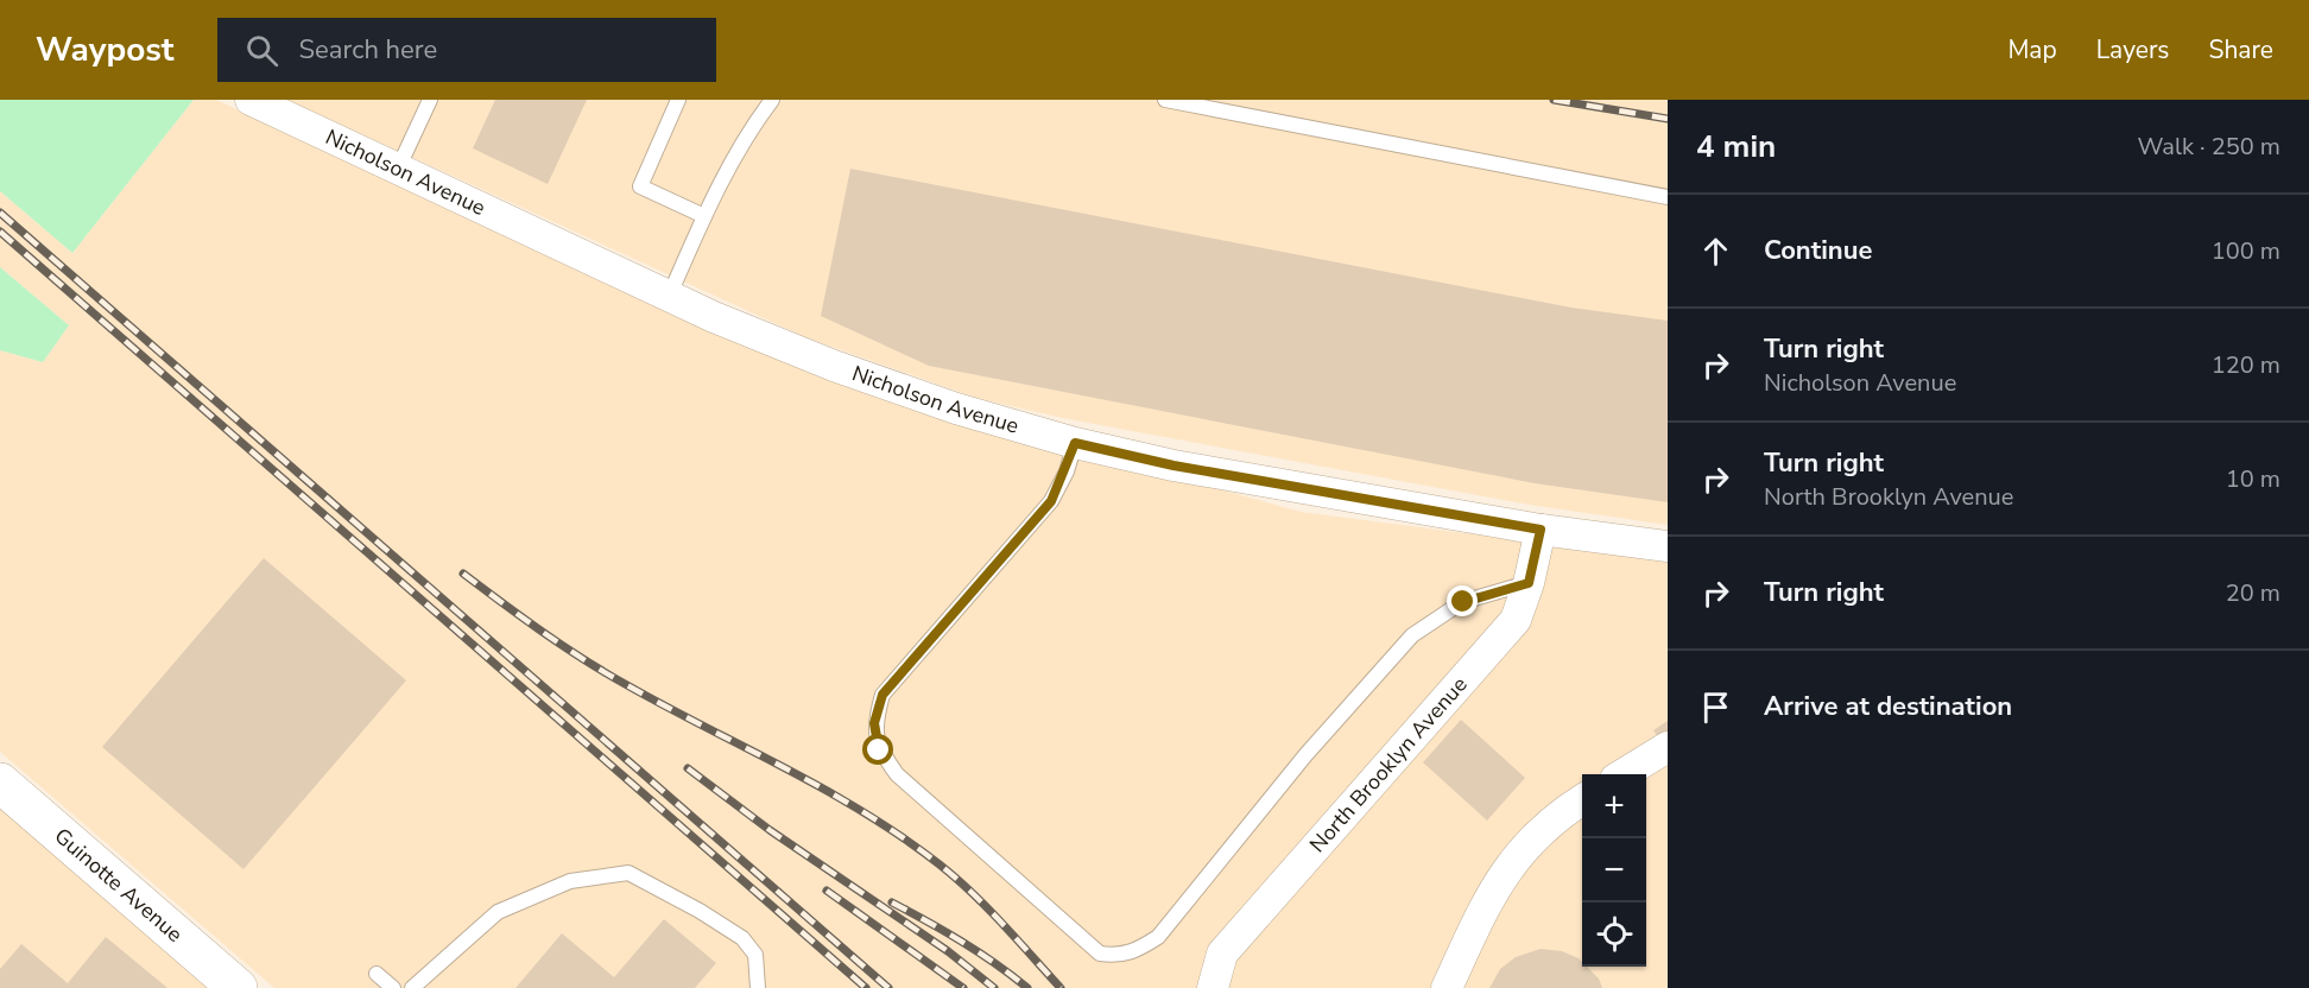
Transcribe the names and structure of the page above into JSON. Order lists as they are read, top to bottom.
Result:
{
  "streets": {
    "street": ["Nicholson Avenue", "North Brooklyn Avenue", "Guinotte Avenue"]
  },
  "crossings": [
    ["Nicholson Avenue", "North Brooklyn Avenue"]
  ],
  "page": {
    "header": "Waypost",
    "search": "Search here",
    "nav": ["Map", "Layers", "Share"],
    "heading": ["4 min", "Walk · 250 m"],
    "list": [
      ["Continue", "100 m"],
      ["Turn right", "Nicholson Avenue", "120 m"],
      ["Turn right", "North Brooklyn Avenue", "10 m"],
      ["Turn right", "20 m"],
      "Arrive at destination"
    ],
    "map_buttons": ["+", "−"]
  }
}
